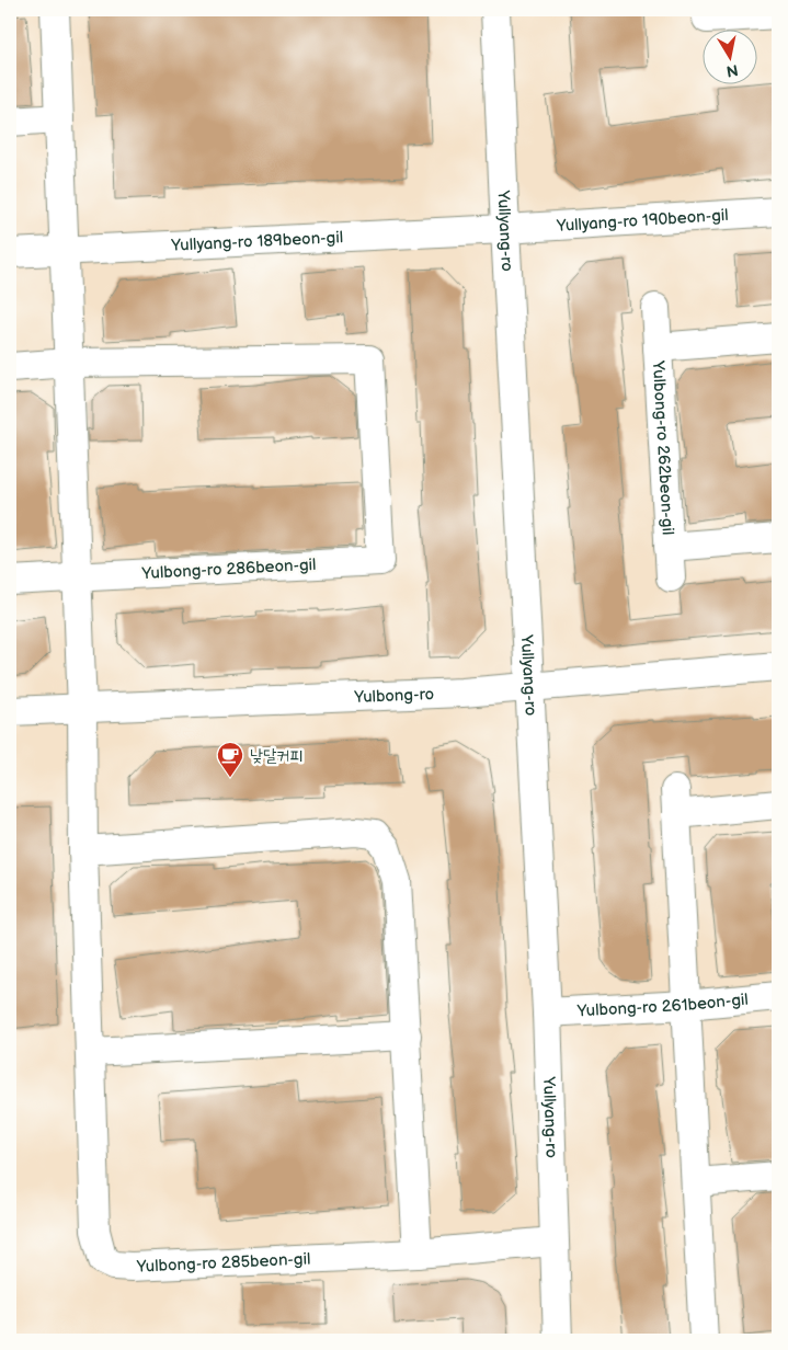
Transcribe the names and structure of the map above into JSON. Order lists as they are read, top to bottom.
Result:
{
  "streets": {
    "street": [
      "Yullyang-ro 190beon-gil",
      "Yullyang-ro",
      "Yullyang-ro 189beon-gil",
      "Yulbong-ro 262beon-gil",
      "Yulbong-ro 286beon-gil",
      "Yulbong-ro",
      "Yulbong-ro 261beon-gil",
      "Yulbong-ro 285beon-gil"
    ]
  },
  "crossings": [
    ["Yullyang-ro 190beon-gil", "Yullyang-ro"],
    ["Yullyang-ro 190beon-gil", "Yullyang-ro 189beon-gil"],
    ["Yullyang-ro", "Yullyang-ro 189beon-gil"],
    ["Yullyang-ro", "Yulbong-ro"],
    ["Yullyang-ro", "Yulbong-ro 261beon-gil"],
    ["Yullyang-ro", "Yulbong-ro 285beon-gil"],
    ["Yulbong-ro", "Yulbong-ro 285beon-gil"]
  ],
  "places": {
    "cafe": ["낮달커피"]
  },
  "north": "bottom"
}
